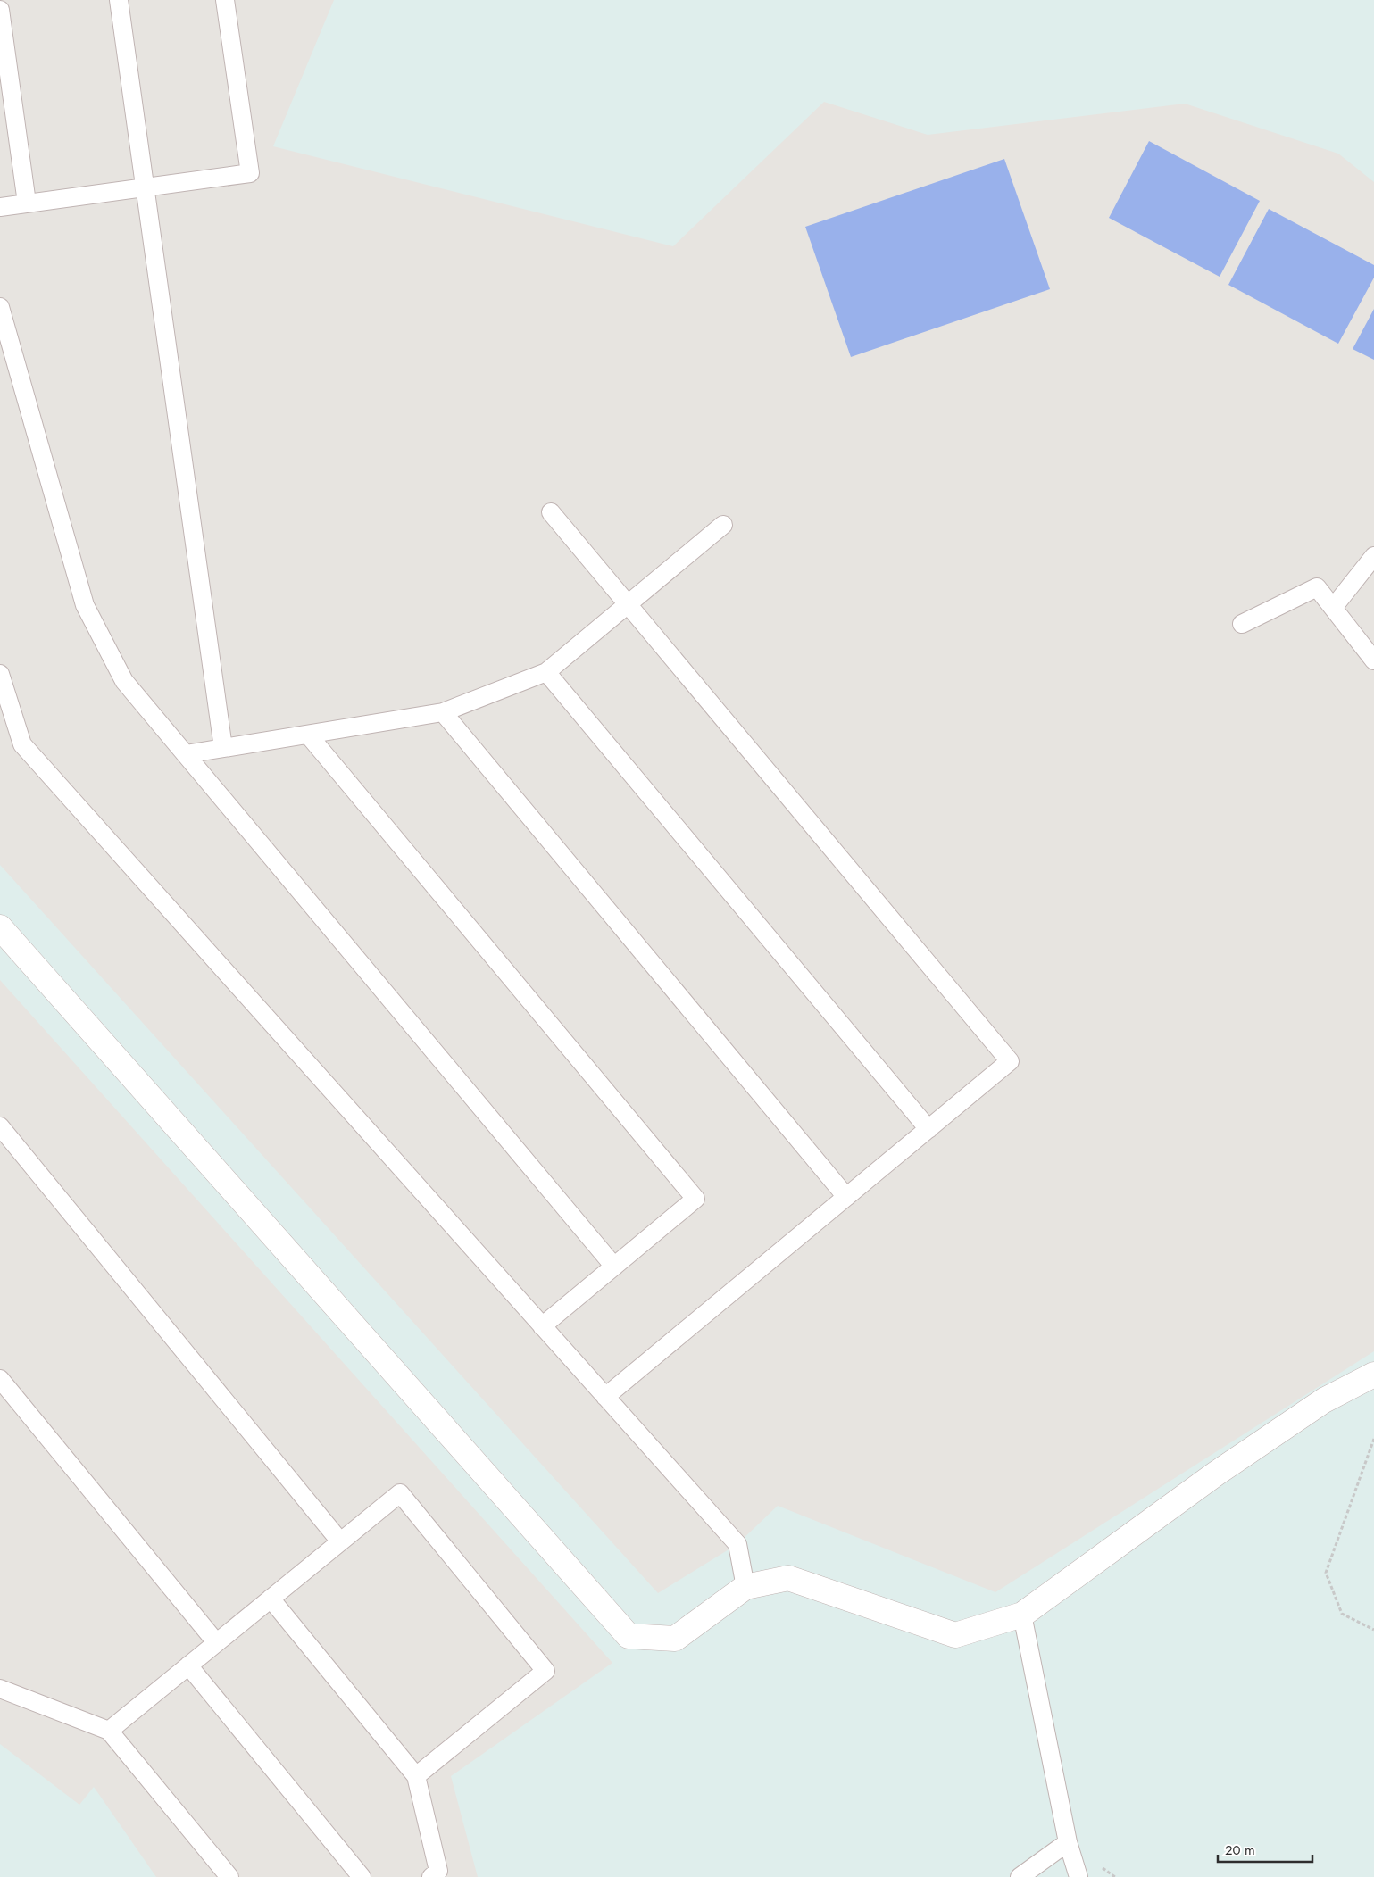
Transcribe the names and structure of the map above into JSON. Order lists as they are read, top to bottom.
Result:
{
  "scale_bar": "20 m"
}
